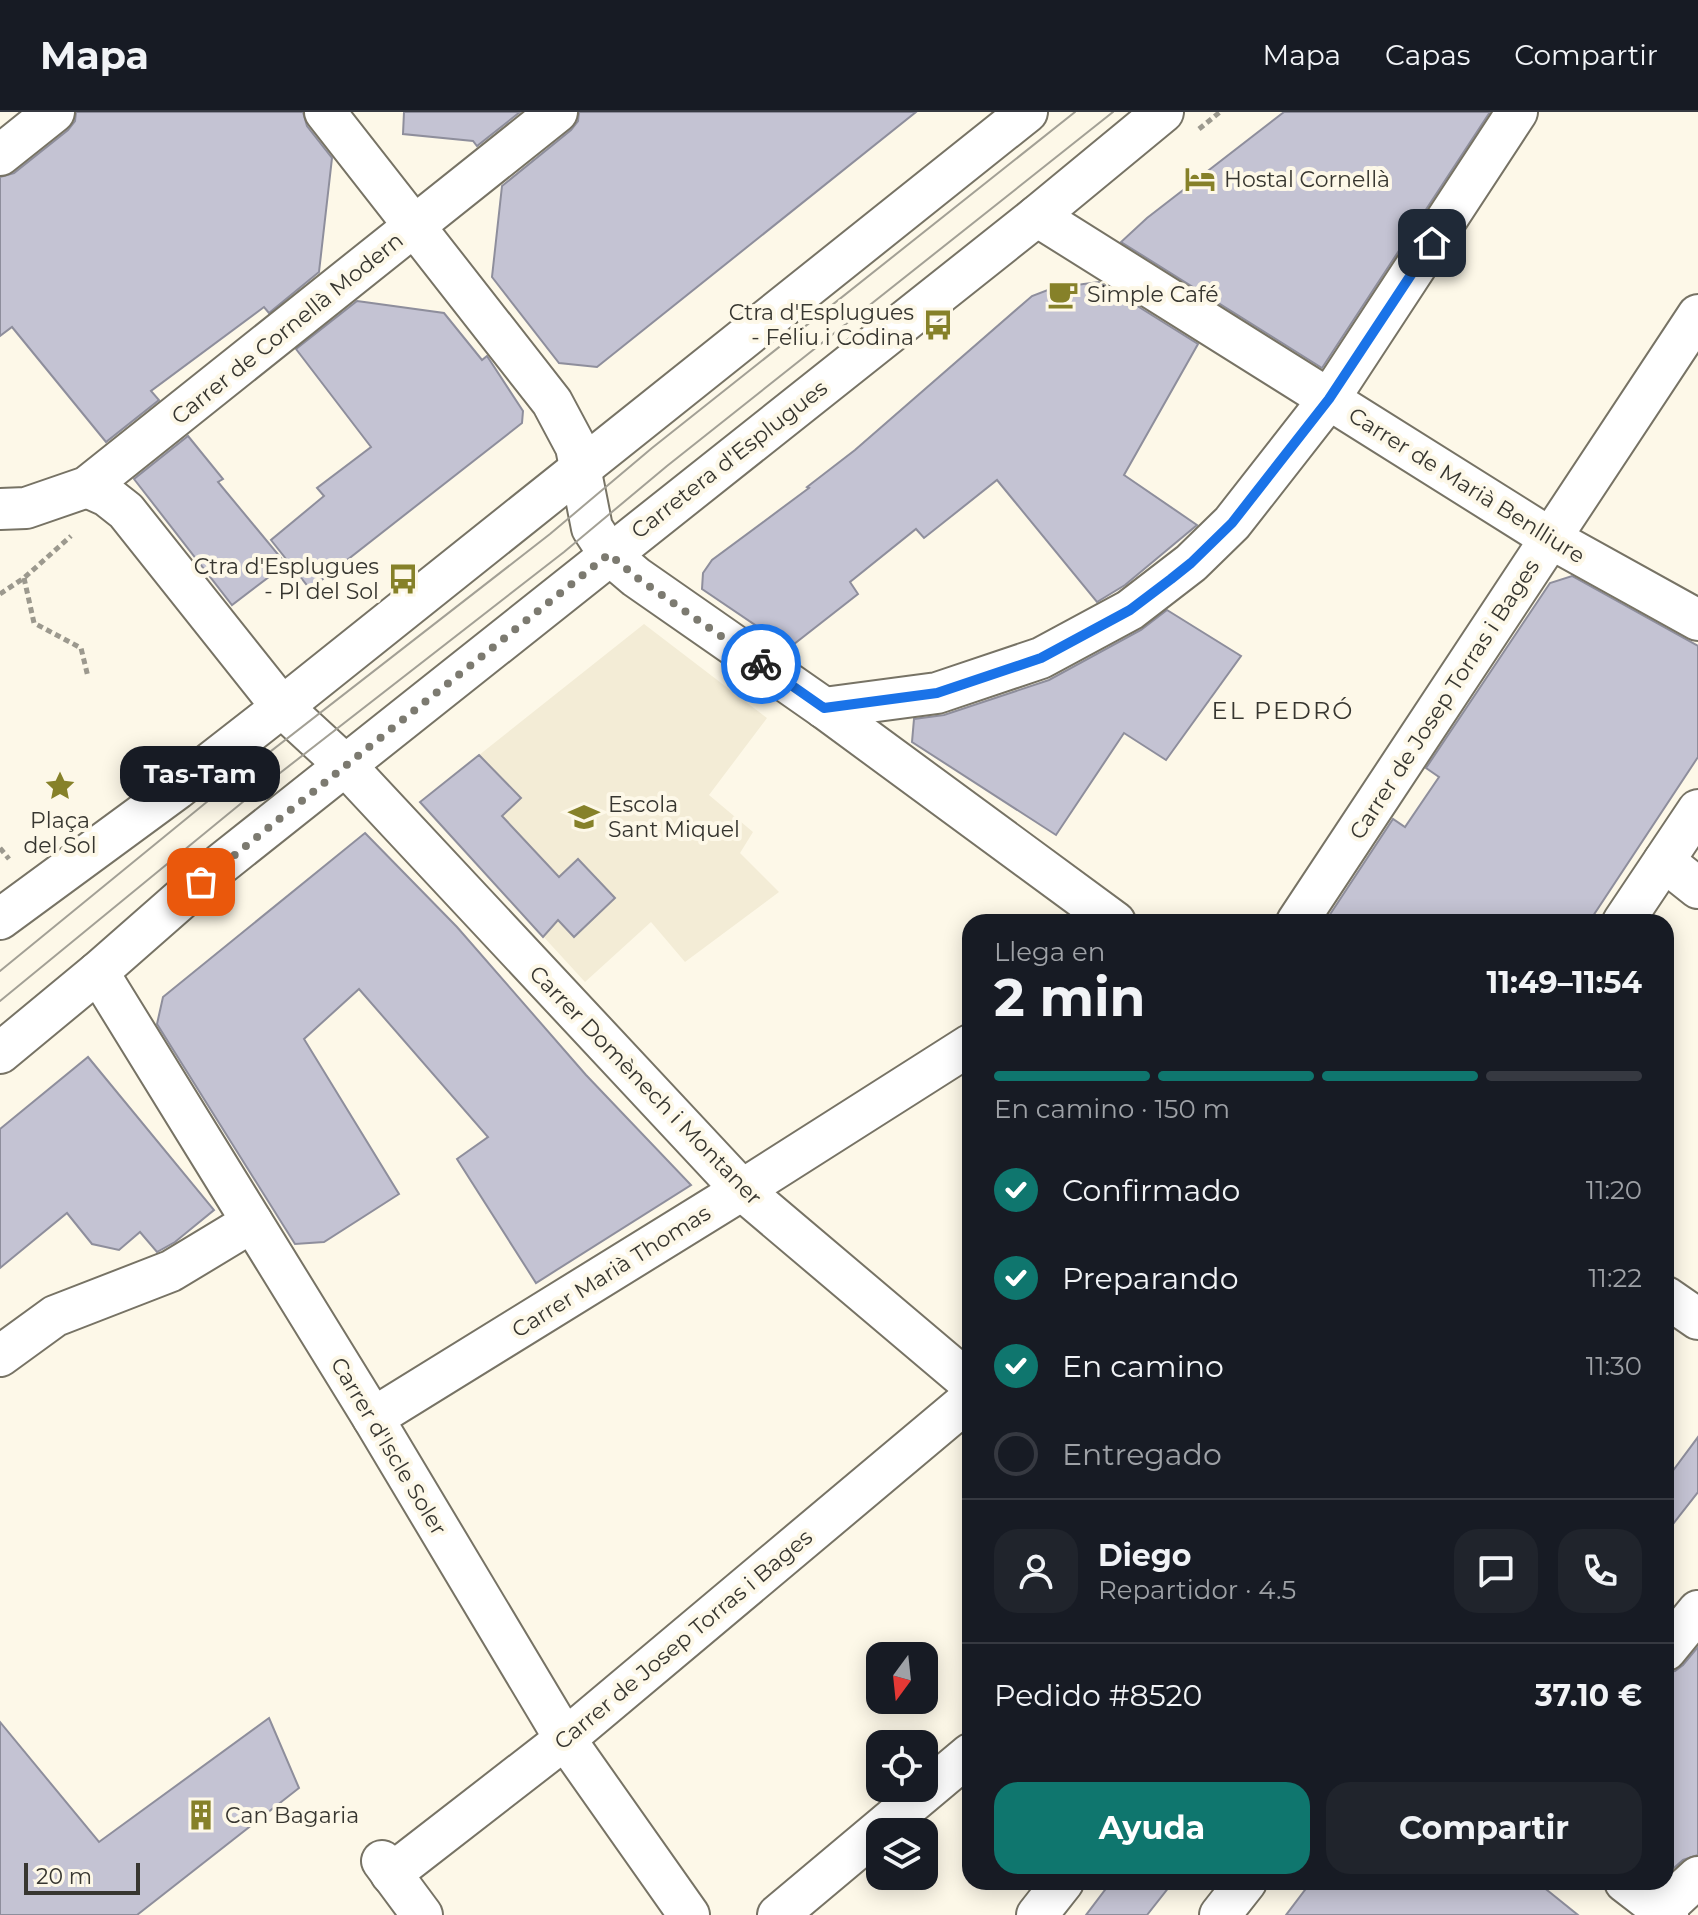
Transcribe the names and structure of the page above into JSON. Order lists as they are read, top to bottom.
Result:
{
  "streets": {
    "street": [
      "Carrer de Cornellà Modern",
      "Carretera d'Esplugues",
      "Carrer de Marià Benlliure",
      "Carrer de Josep Torras i Bages",
      "Carrer Domènech i Montaner",
      "Carrer Marià Thomas",
      "Carrer d'Iscle Soler"
    ]
  },
  "crossings": [
    ["Carretera d'Esplugues", "Carrer de Marià Benlliure"],
    ["Carretera d'Esplugues", "Carrer Domènech i Montaner"],
    ["Carretera d'Esplugues", "Carrer d'Iscle Soler"],
    ["Carrer de Marià Benlliure", "Carrer de Josep Torras i Bages"],
    ["Carrer de Josep Torras i Bages", "Carrer d'Iscle Soler"],
    ["Carrer Domènech i Montaner", "Carrer Marià Thomas"],
    ["Carrer Marià Thomas", "Carrer d'Iscle Soler"]
  ],
  "districts": ["EL PEDRÓ"],
  "places": {
    "hotel": ["Hostal Cornellà"],
    "cafe": ["Simple Café"],
    "bus stop": ["Ctra d'Esplugues - Feliu i Codina", "Ctra d'Esplugues - Pl del Sol"],
    "place": ["Plaça del Sol"],
    "school or university": ["Escola Sant Miquel"],
    "other": ["Tas-Tam"],
    "building": ["Can Bagaria"]
  },
  "scale_bar": "20 m",
  "north": "bottom",
  "page": {
    "header": "Mapa",
    "nav": ["Mapa", "Capas", "Compartir"],
    "bubble": "Tas-Tam",
    "heading": ["2 min", "Llega en", "11:49–11:54"],
    "panel": [
      "Diego",
      "Repartidor · 4.5",
      "Pedido #8520",
      "37.10 €"
    ],
    "bar": "En camino · 150 m",
    "list": [
      ["Confirmado", "11:20"],
      ["Preparando", "11:22"],
      ["En camino", "11:30"],
      "Entregado"
    ],
    "buttons": ["Ayuda", "Compartir"],
    "scale": "20 m"
  }
}
